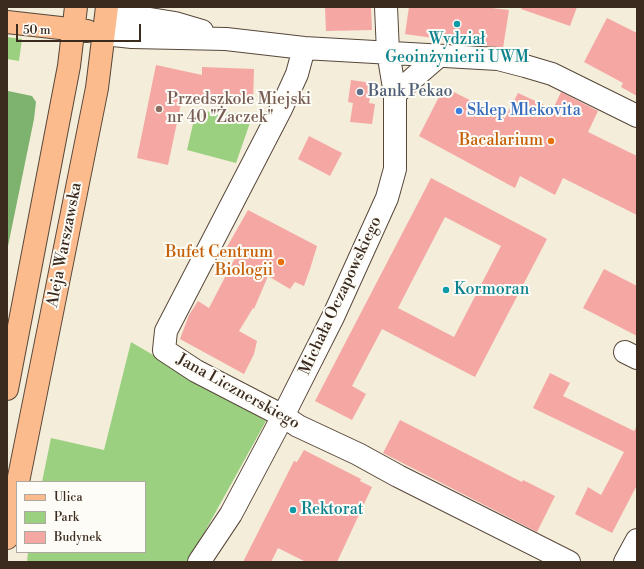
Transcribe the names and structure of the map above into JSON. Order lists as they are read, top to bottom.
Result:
{
  "streets": {
    "main road": ["Aleja Warszawska"],
    "street": ["Michała Oczapowskiego", "Jana Licznerskiego"]
  },
  "crossings": [
    ["Michała Oczapowskiego", "Jana Licznerskiego"]
  ],
  "places": [
    "Wydział Geoinżynierii UWM",
    "Bank Pekao",
    "Przedszkole Miejski nr 40 \"Żaczek\"",
    "Sklep Mlekovita",
    "Bacalarium",
    "Bufet Centrum Biologii",
    "Kormoran",
    "Rektorat"
  ],
  "legend": ["Ulica", "Park", "Budynek"],
  "scale_bar": "50 m"
}
